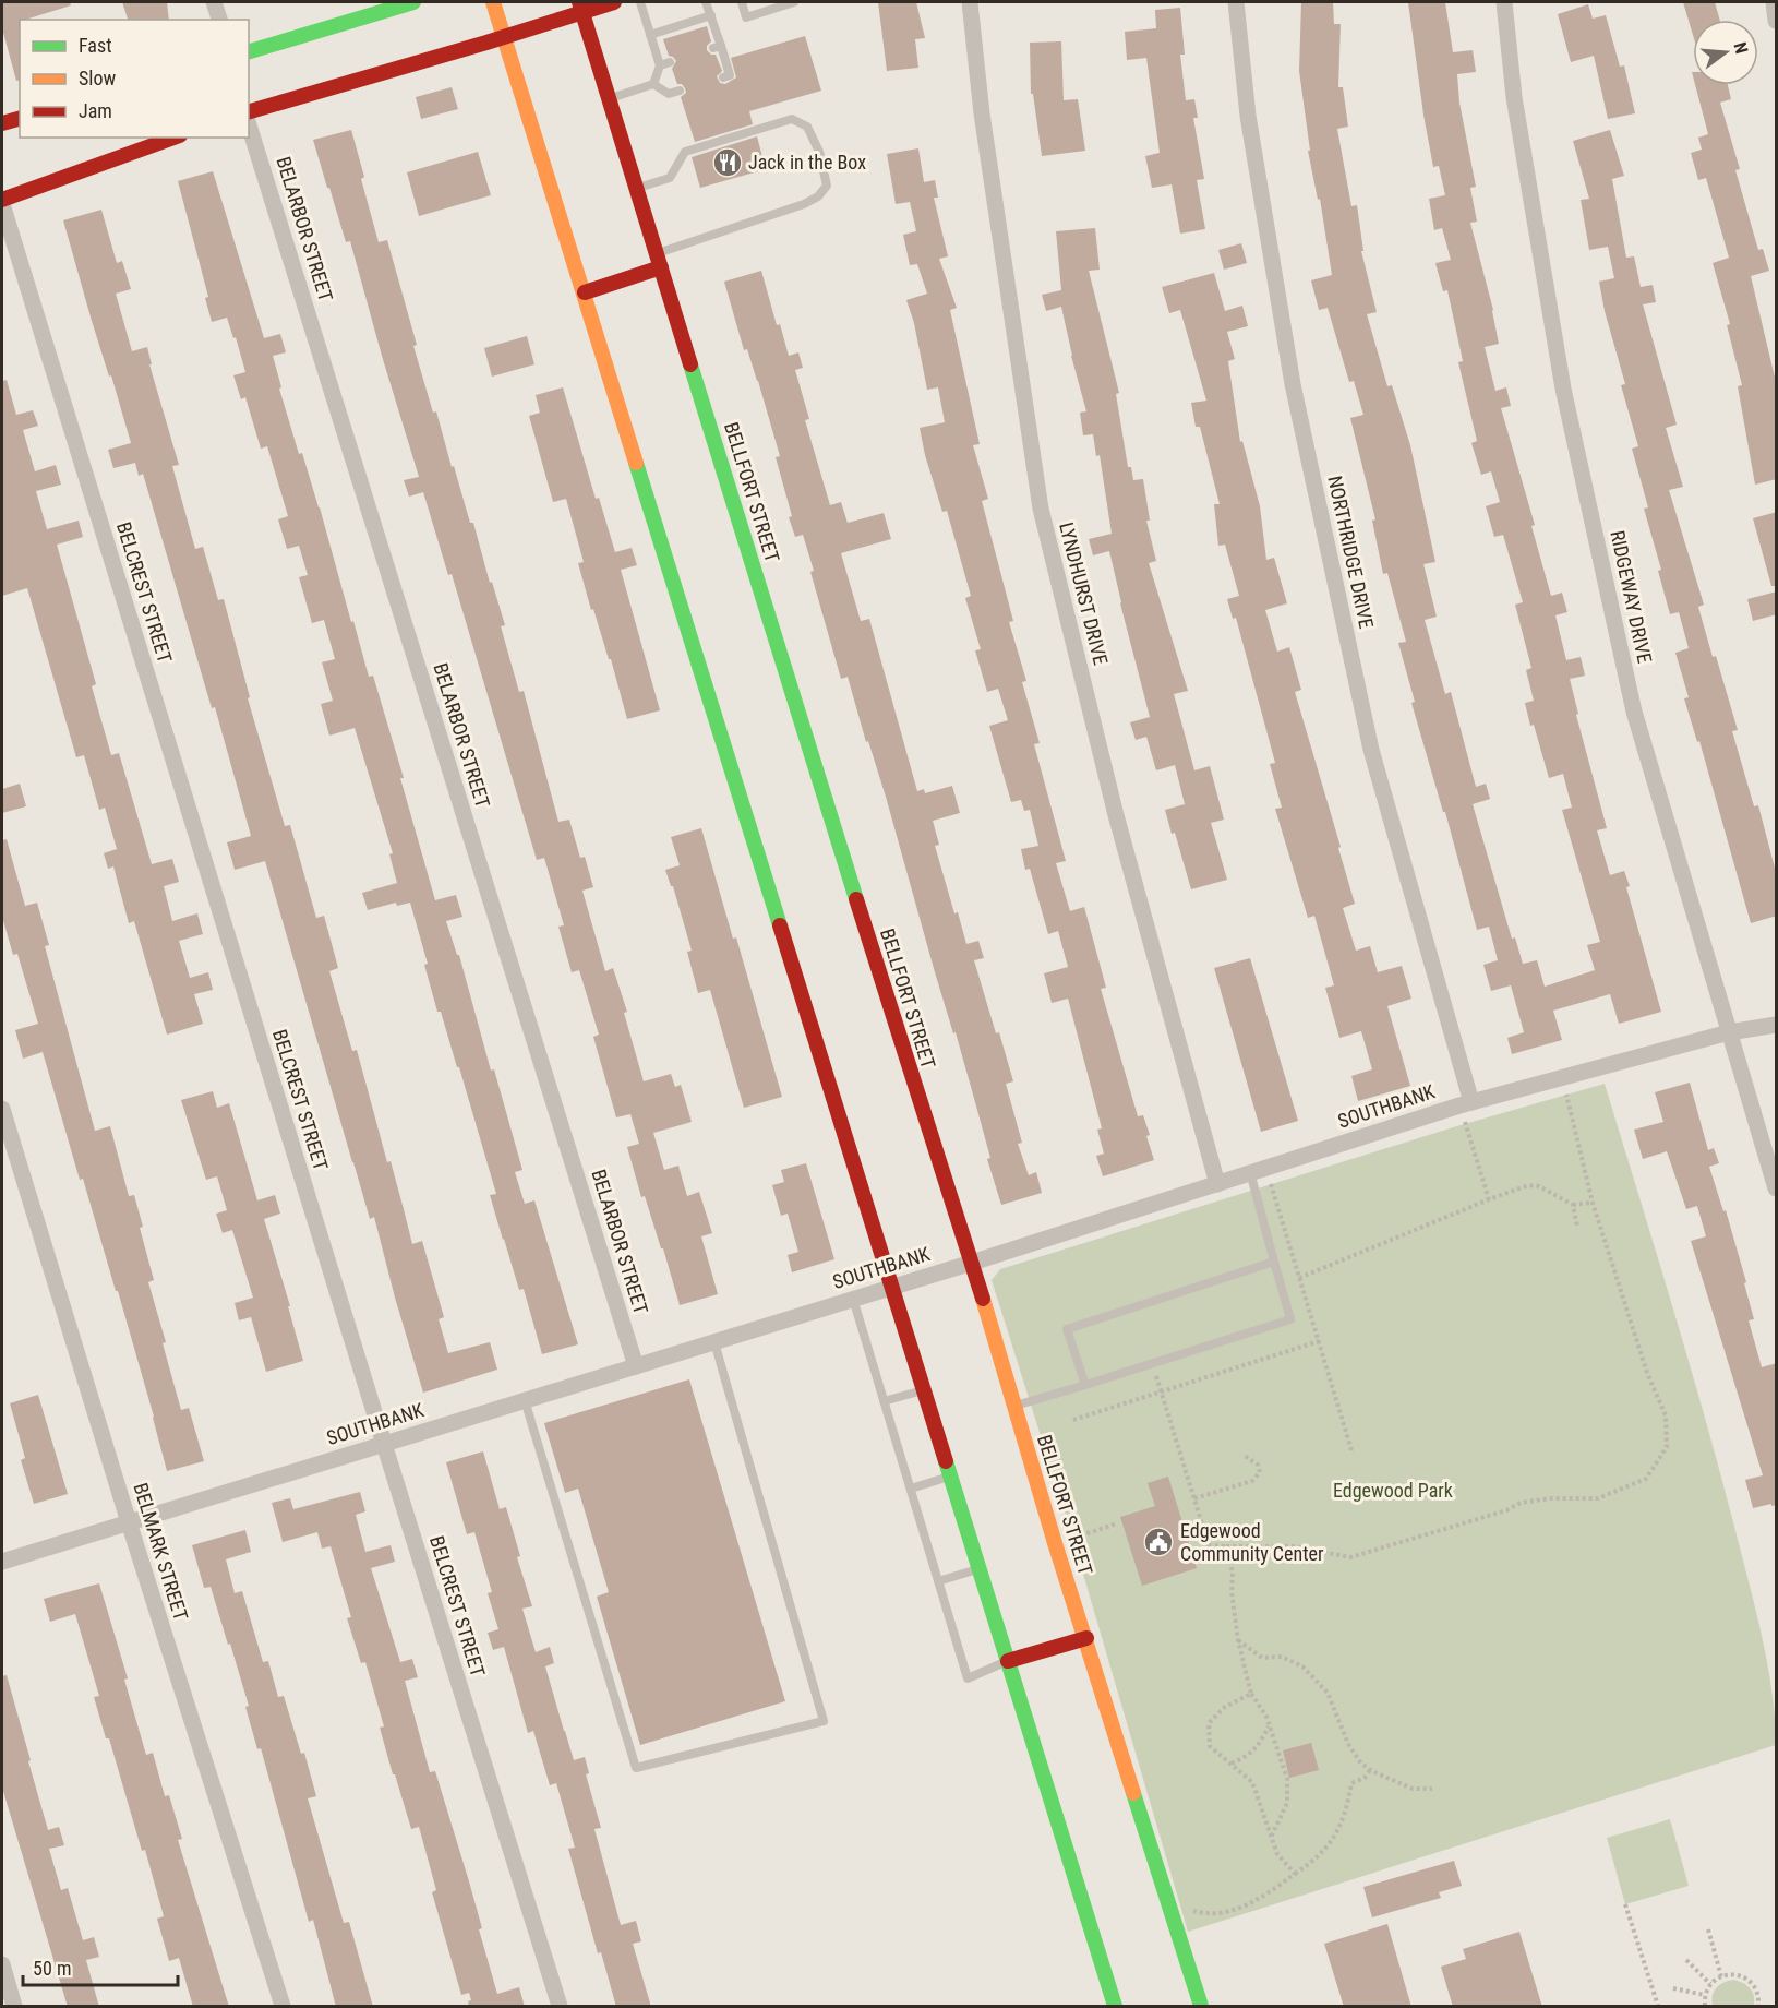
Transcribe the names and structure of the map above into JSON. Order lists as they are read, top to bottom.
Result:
{
  "streets": {
    "main road": ["BELLFORT STREET"],
    "street": [
      "BELARBOR STREET",
      "NORTHRIDGE DRIVE",
      "BELCREST STREET",
      "LYNDHURST DRIVE",
      "RIDGEWAY DRIVE",
      "SOUTHBANK",
      "BELMARK STREET"
    ]
  },
  "crossings": [
    ["BELARBOR STREET", "SOUTHBANK"],
    ["BELLFORT STREET", "SOUTHBANK"],
    ["NORTHRIDGE DRIVE", "SOUTHBANK"],
    ["BELCREST STREET", "SOUTHBANK"],
    ["LYNDHURST DRIVE", "SOUTHBANK"],
    ["RIDGEWAY DRIVE", "SOUTHBANK"],
    ["SOUTHBANK", "BELMARK STREET"]
  ],
  "parks": ["Edgewood Park"],
  "places": {
    "restaurant": ["Jack in the Box"],
    "public building": ["Edgewood Community Center"]
  },
  "legend": ["Fast", "Slow", "Jam"],
  "scale_bar": "50 m",
  "north": "right"
}
